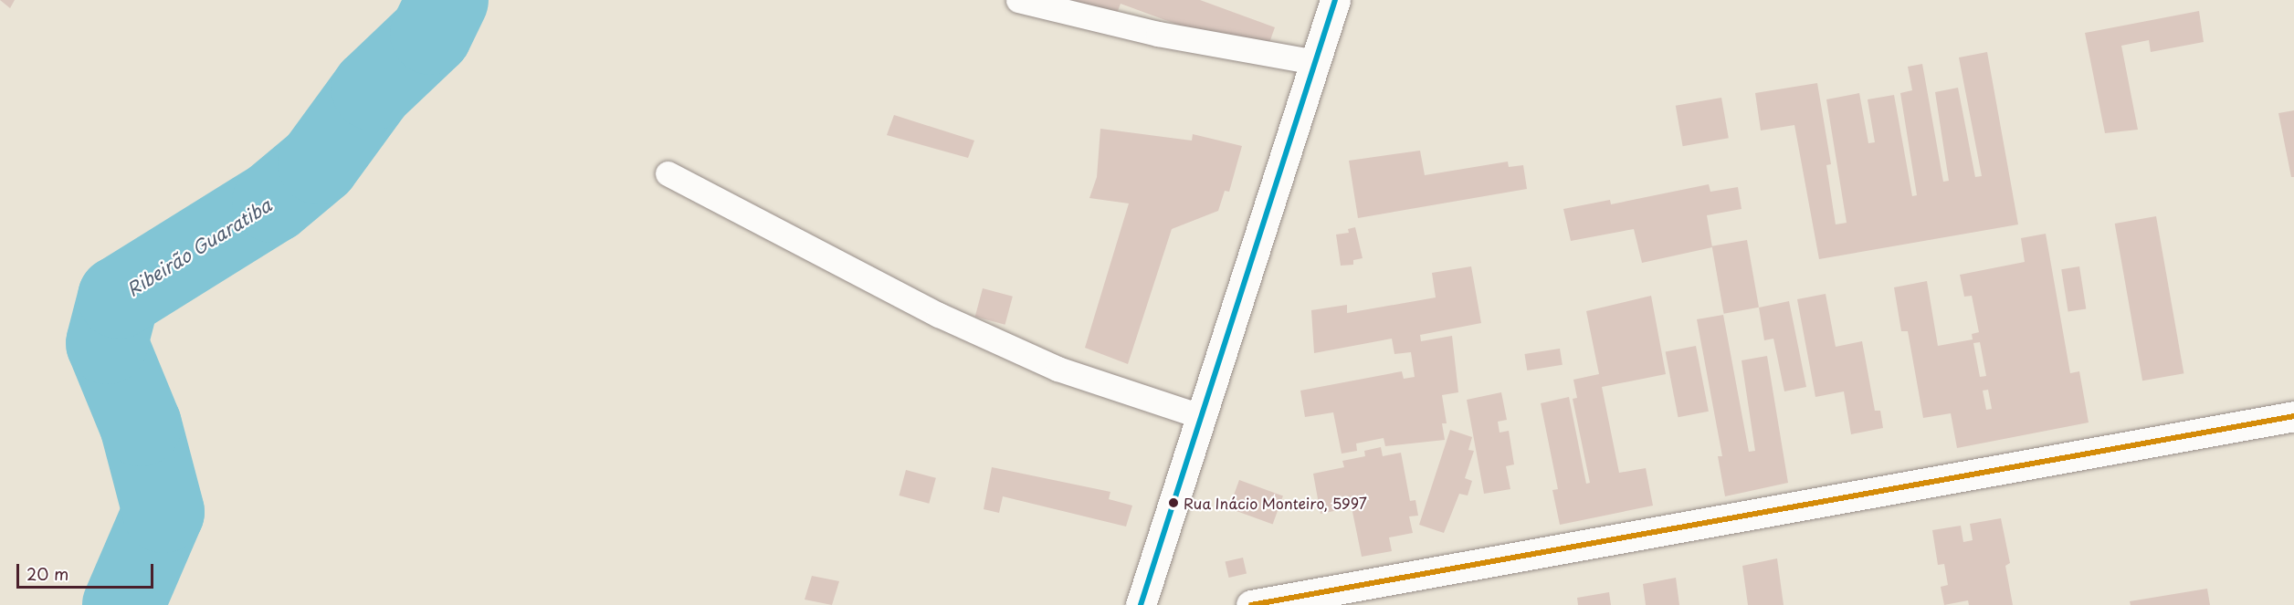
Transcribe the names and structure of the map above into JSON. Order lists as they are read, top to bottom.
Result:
{
  "water": ["Ribeirão Guaratiba"],
  "places": ["Rua Inácio Monteiro, 5997"],
  "scale_bar": "20 m"
}
